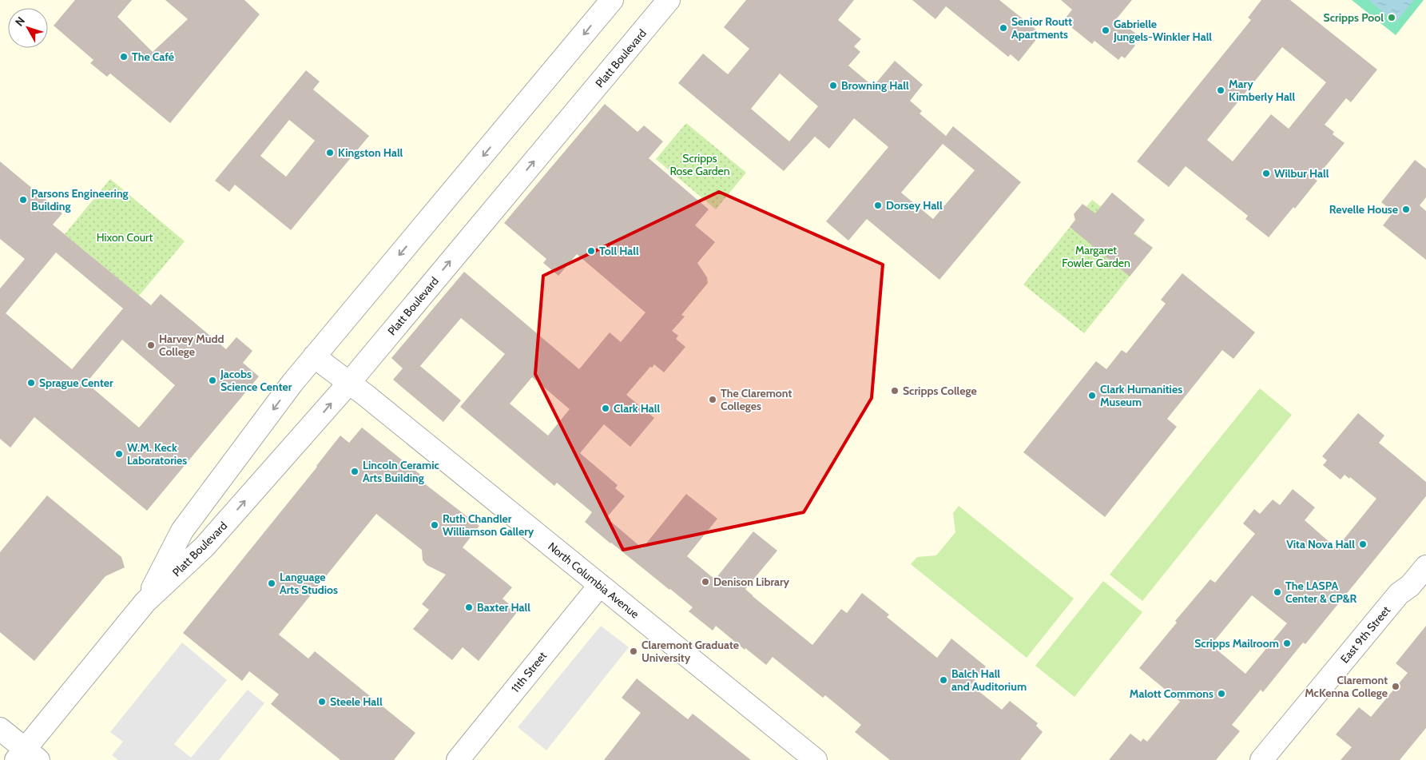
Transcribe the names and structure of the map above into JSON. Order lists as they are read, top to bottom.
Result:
{
  "streets": {
    "street": [
      "Platt Boulevard",
      "North Columbia Avenue",
      "East 9th Street",
      "11th Street"
    ]
  },
  "crossings": [
    ["Platt Boulevard", "North Columbia Avenue"],
    ["North Columbia Avenue", "11th Street"]
  ],
  "parks": ["Scripps Rose Garden", "Hixon Court", "Margaret Fowler Garden"],
  "places": [
    "Scripps Pool",
    "Senior Routt Apartments",
    "Gabrielle Jungels-Winkler Hall",
    "The Café",
    "Browning Hall",
    "Mary Kimberly Hall",
    "Kingston Hall",
    "Wilbur Hall",
    "Parsons Engineering Building",
    "Dorsey Hall",
    "Revelle House",
    "Toll Hall",
    "Harvey Mudd College",
    "Jacobs Science Center",
    "Sprague Center",
    "Scripps College",
    "Clark Humanities Museum",
    "The Claremont Colleges",
    "Clark Hall",
    "W.M. Keck Laboratories",
    "Lincoln Ceramic Arts Building",
    "Ruth Chandler Williamson Gallery",
    "Vita Nova Hall",
    "Denison Library",
    "Language Arts Studios",
    "The LASPA Center & CP&R",
    "Baxter Hall",
    "Scripps Mailroom",
    "Claremont Graduate University",
    "Balch Hall and Auditorium",
    "Claremont McKenna College",
    "Malott Commons",
    "Steele Hall"
  ],
  "north": "top left"
}
